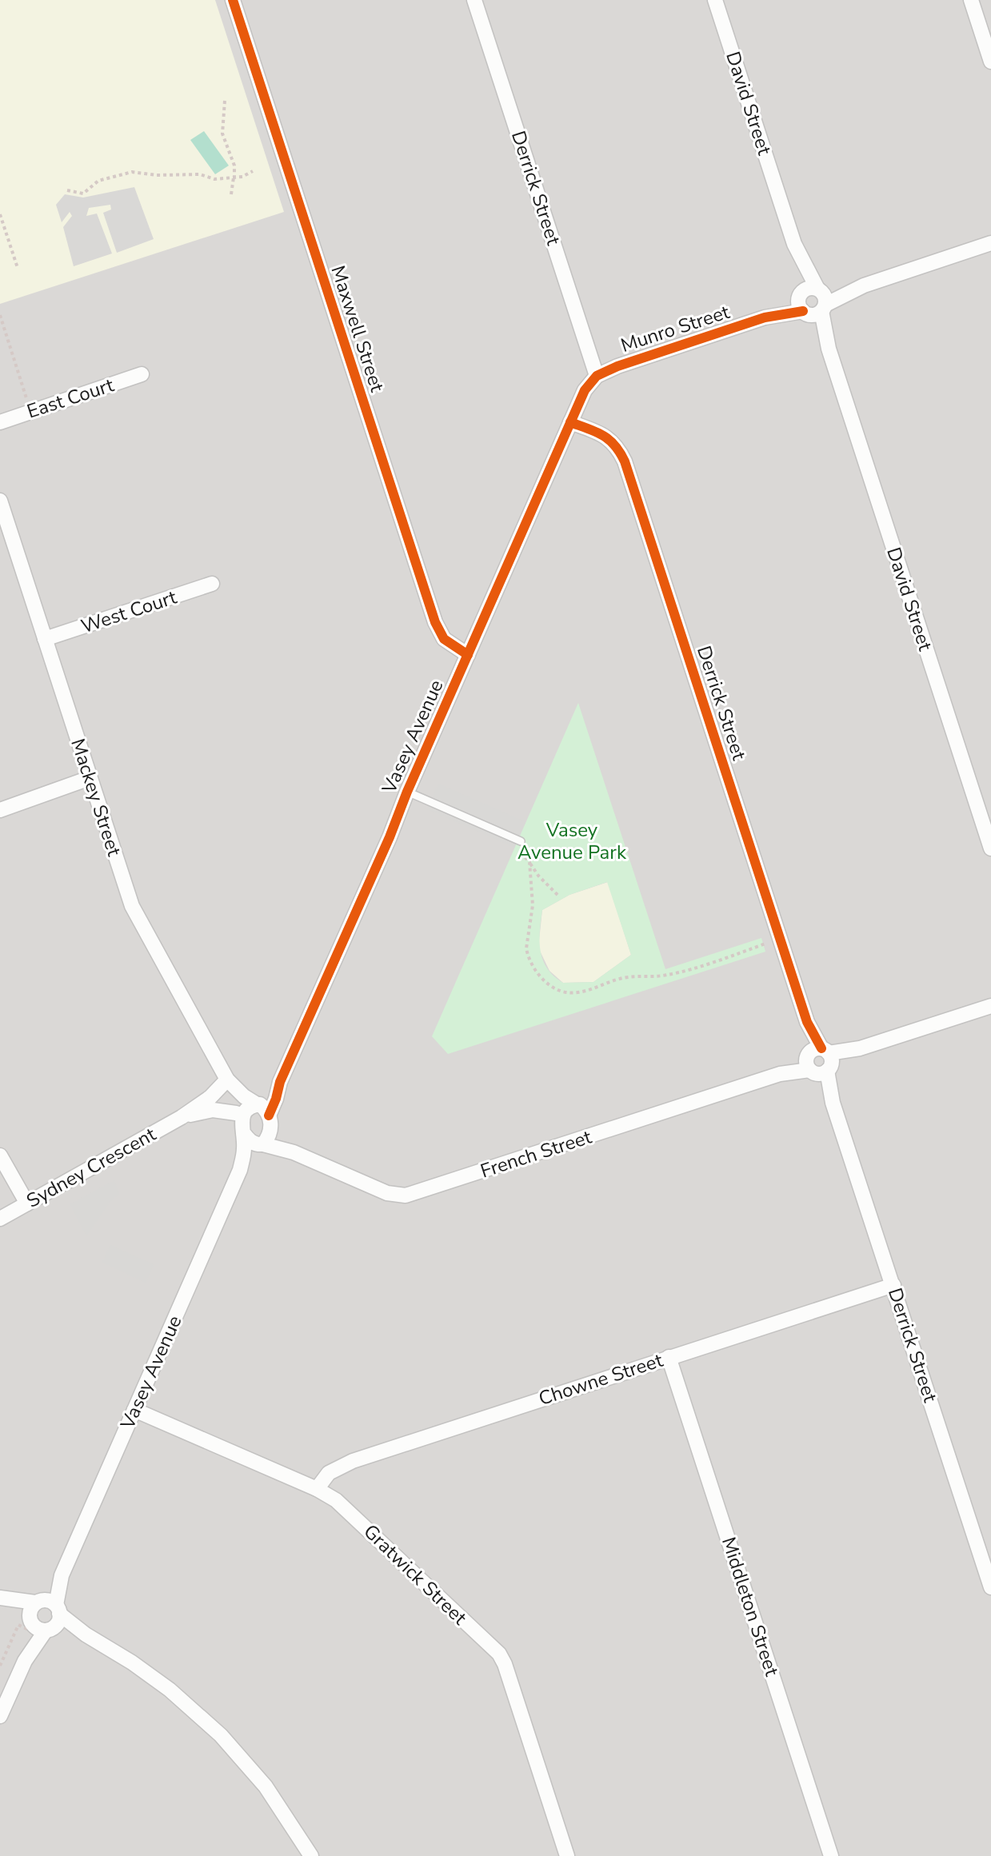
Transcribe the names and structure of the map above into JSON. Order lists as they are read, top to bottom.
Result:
{
  "streets": {
    "street": [
      "David Street",
      "Derrick Street",
      "Maxwell Street",
      "Munro Street",
      "East Court",
      "West Court",
      "Vasey Avenue",
      "Mackey Street",
      "French Street",
      "Sydney Crescent",
      "Chowne Street",
      "Gratwick Street",
      "Middleton Street"
    ]
  },
  "crossings": [
    ["David Street", "Munro Street"],
    ["Derrick Street", "Munro Street"],
    ["Derrick Street", "Vasey Avenue"],
    ["Derrick Street", "French Street"],
    ["Derrick Street", "Chowne Street"],
    ["Maxwell Street", "Vasey Avenue"],
    ["Munro Street", "Vasey Avenue"],
    ["West Court", "Mackey Street"],
    ["Vasey Avenue", "Mackey Street"],
    ["Vasey Avenue", "French Street"],
    ["Vasey Avenue", "Sydney Crescent"],
    ["Vasey Avenue", "Gratwick Street"],
    ["Mackey Street", "French Street"],
    ["Mackey Street", "Sydney Crescent"],
    ["Chowne Street", "Gratwick Street"],
    ["Chowne Street", "Middleton Street"]
  ],
  "parks": ["Vasey Avenue Park"]
}
